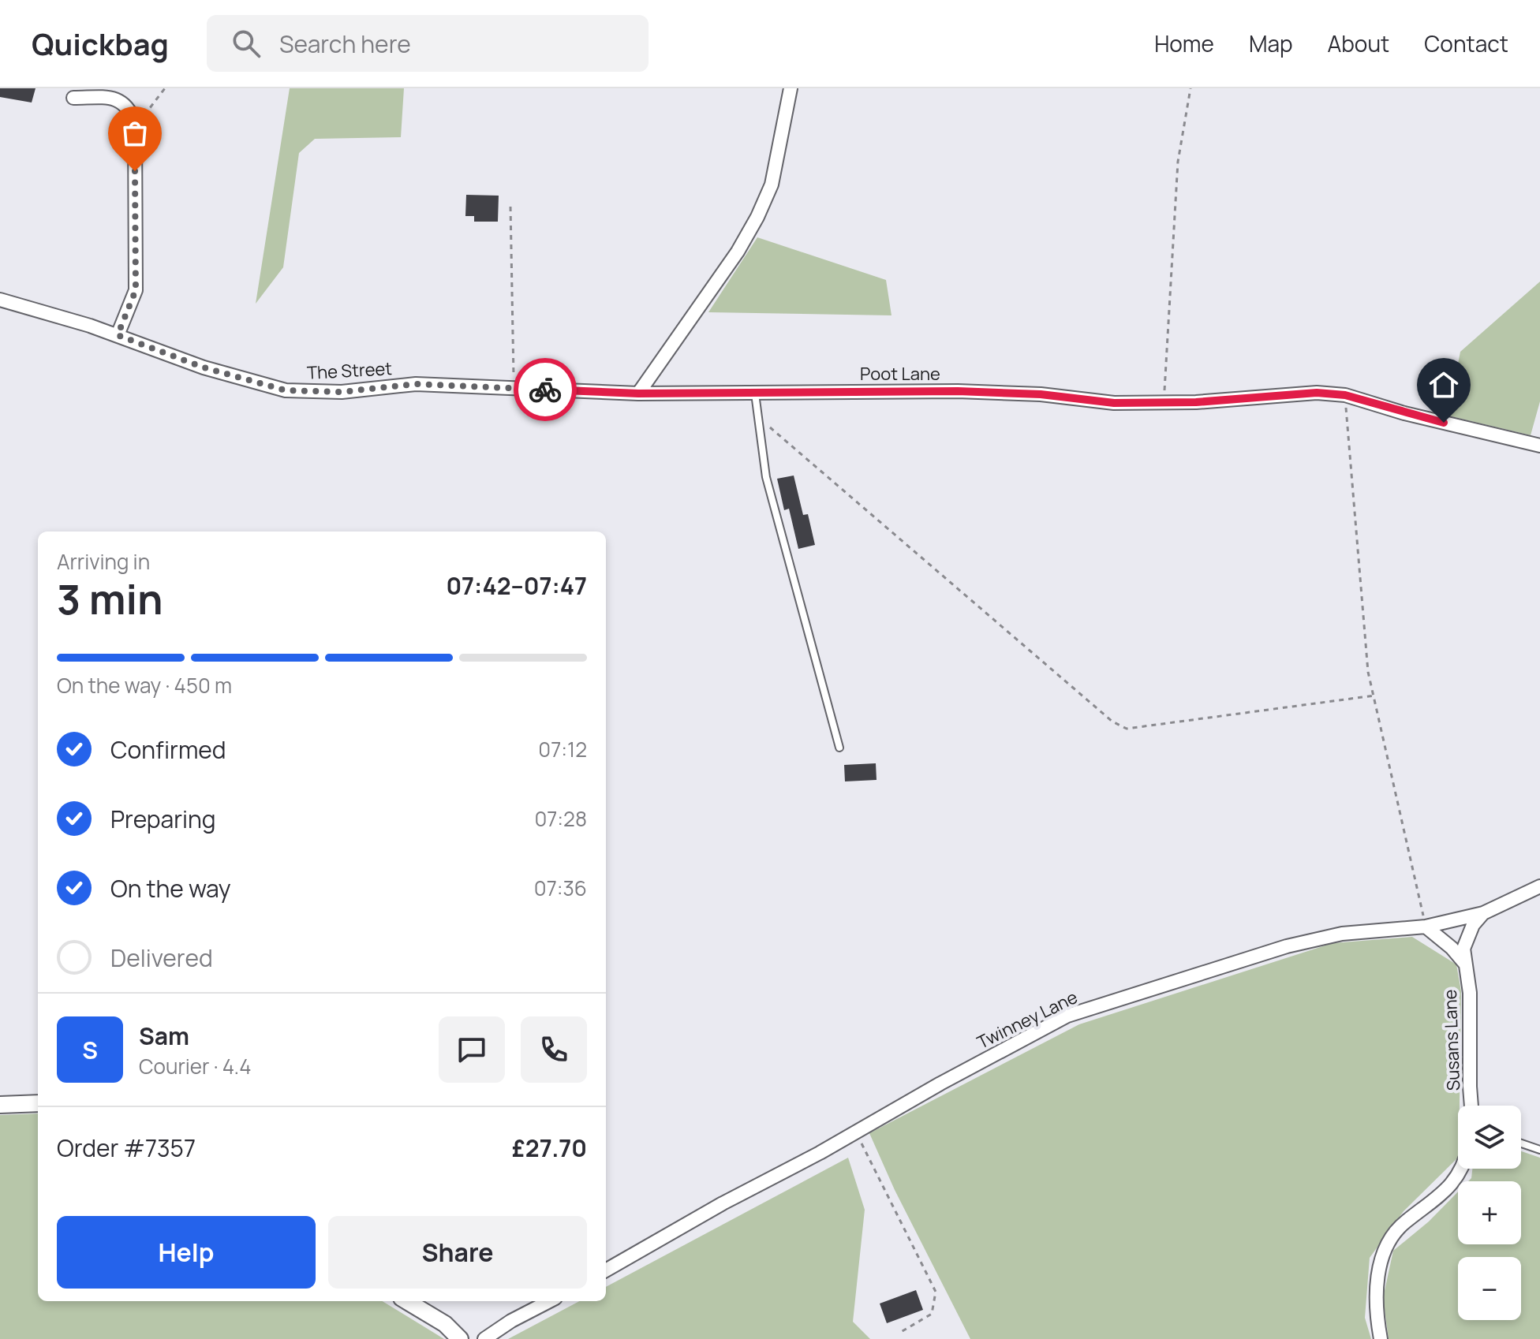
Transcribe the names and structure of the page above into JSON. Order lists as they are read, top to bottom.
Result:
{
  "streets": {
    "street": [
      "The Street",
      "Poot Lane",
      "Twinney Lane",
      "Susans Lane"
    ]
  },
  "crossings": [
    ["The Street", "Poot Lane"],
    ["Twinney Lane", "Susans Lane"]
  ],
  "page": {
    "header": "Quickbag",
    "search": "Search here",
    "nav": [
      "Home",
      "Map",
      "About",
      "Contact"
    ],
    "heading": ["3 min", "Arriving in", "07:42–07:47"],
    "panel": [
      "Sam",
      "Courier · 4.4",
      "Order #7357",
      "£27.70"
    ],
    "bar": "On the way · 450 m",
    "list": [
      ["Confirmed", "07:12"],
      ["Preparing", "07:28"],
      ["On the way", "07:36"],
      "Delivered"
    ],
    "round": "S",
    "map_buttons": ["+", "−"],
    "buttons": ["Help", "Share"]
  }
}
